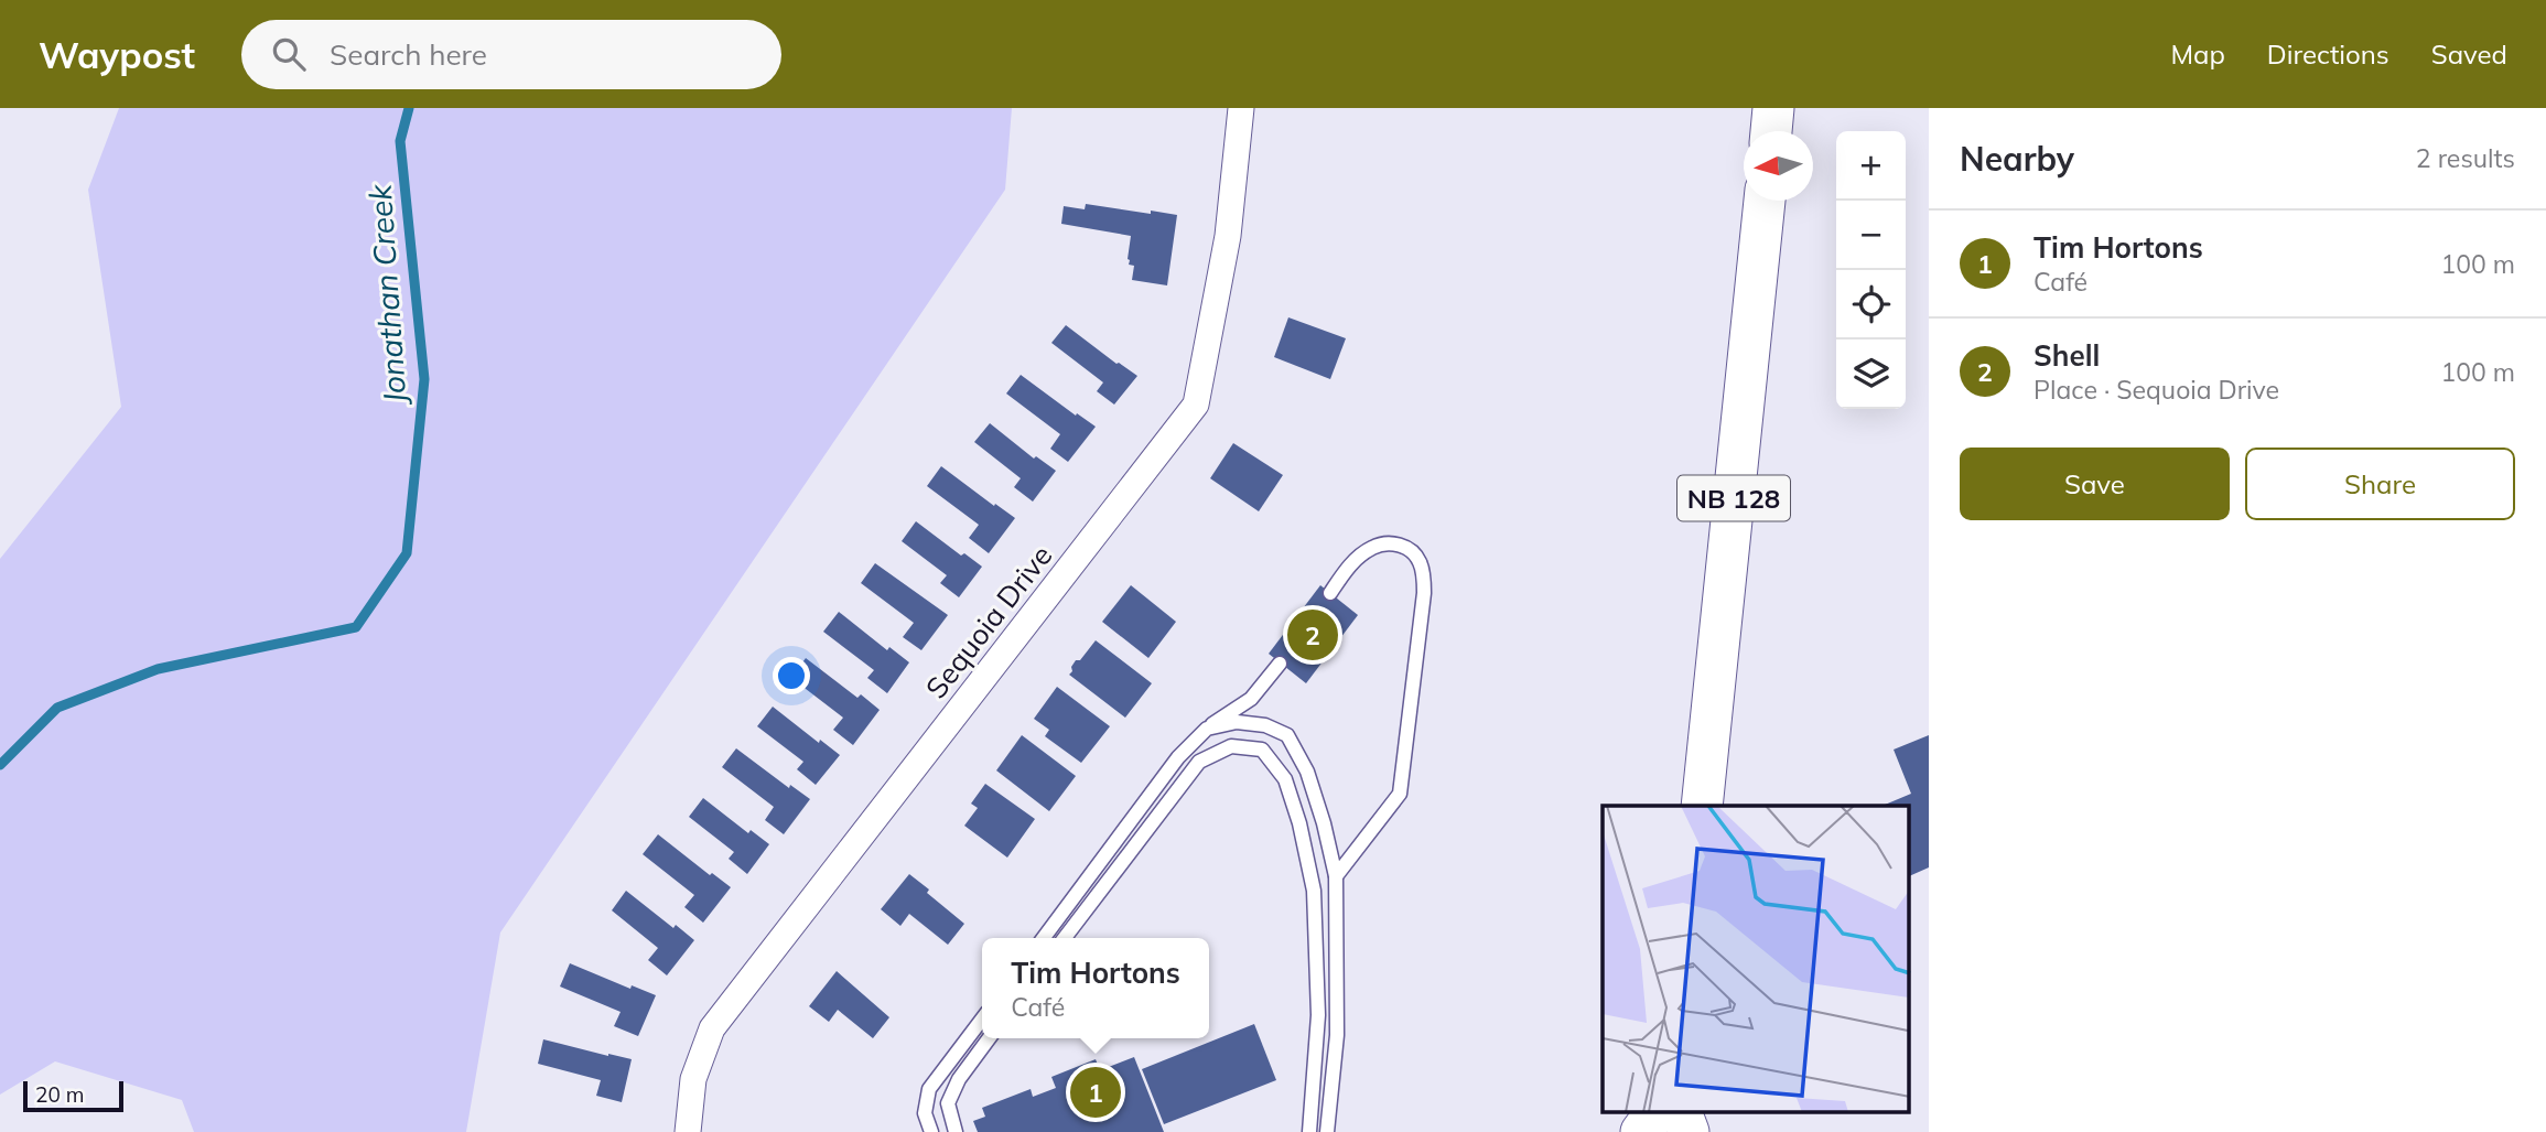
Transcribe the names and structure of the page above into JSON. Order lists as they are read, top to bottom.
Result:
{
  "streets": {
    "main road": ["NB 128"],
    "street": ["Sequoia Drive"]
  },
  "water": ["Jonathan Creek"],
  "scale_bar": "20 m",
  "north": "left",
  "page": {
    "header": "Waypost",
    "search": "Search here",
    "nav": ["Map", "Directions", "Saved"],
    "heading": ["Nearby", "2 results"],
    "map_buttons": ["+", "−"],
    "list": [
      {
        "mark": "1",
        "name": "Tim Hortons",
        "note": "Café",
        "value": "100 m"
      },
      {
        "mark": "2",
        "name": "Shell",
        "note": "Place · Sequoia Drive",
        "value": "100 m"
      }
    ],
    "buttons": ["Save", "Share"],
    "pins": ["2", "1"],
    "popup": ["Tim Hortons", "Café"],
    "scale": "20 m"
  }
}
